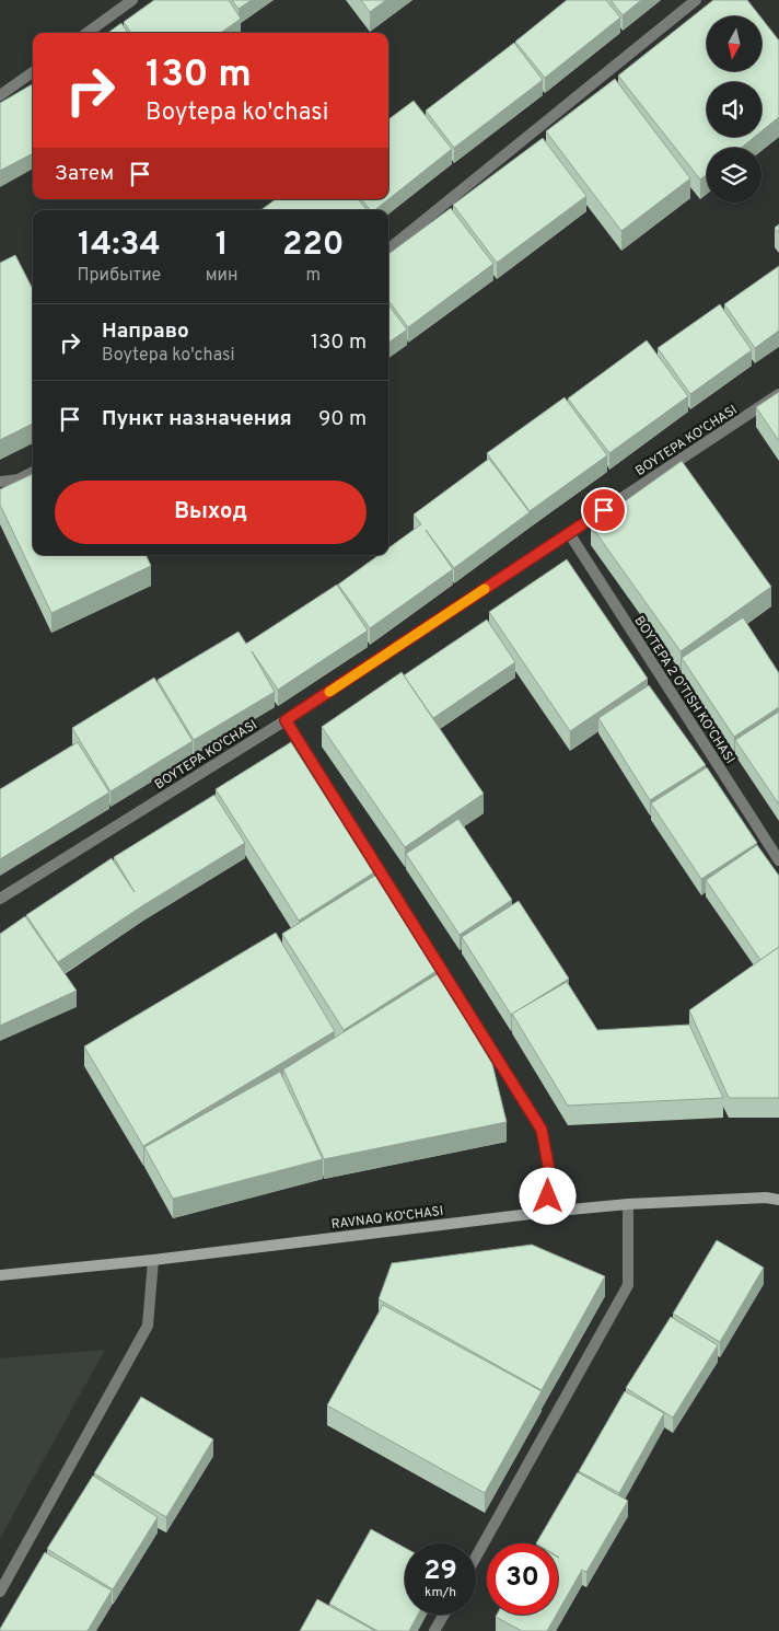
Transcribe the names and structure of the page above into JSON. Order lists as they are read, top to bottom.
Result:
{
  "streets": {
    "street": ["BOYTEPA KO'CHASI", "BOYTEPA 2 O'TISH KO'CHASI", "RAVNAQ KO‘CHASI"]
  },
  "crossings": [
    ["BOYTEPA KO'CHASI", "BOYTEPA 2 O'TISH KO'CHASI"]
  ],
  "north": "bottom",
  "page": {
    "turn": ["130 m", "Boytepa ko'chasi"],
    "then": "Затем",
    "eta": [
      "14:34",
      "Прибытие",
      "1",
      "мин",
      "220",
      "m"
    ],
    "list": [
      {
        "name": "Направо",
        "note": "Boytepa ko'chasi",
        "value": "130 m"
      },
      {
        "name": "Пункт назначения",
        "value": "90 m"
      }
    ],
    "buttons": "Выход",
    "speed": "29 km/h",
    "limit": "30"
  }
}
